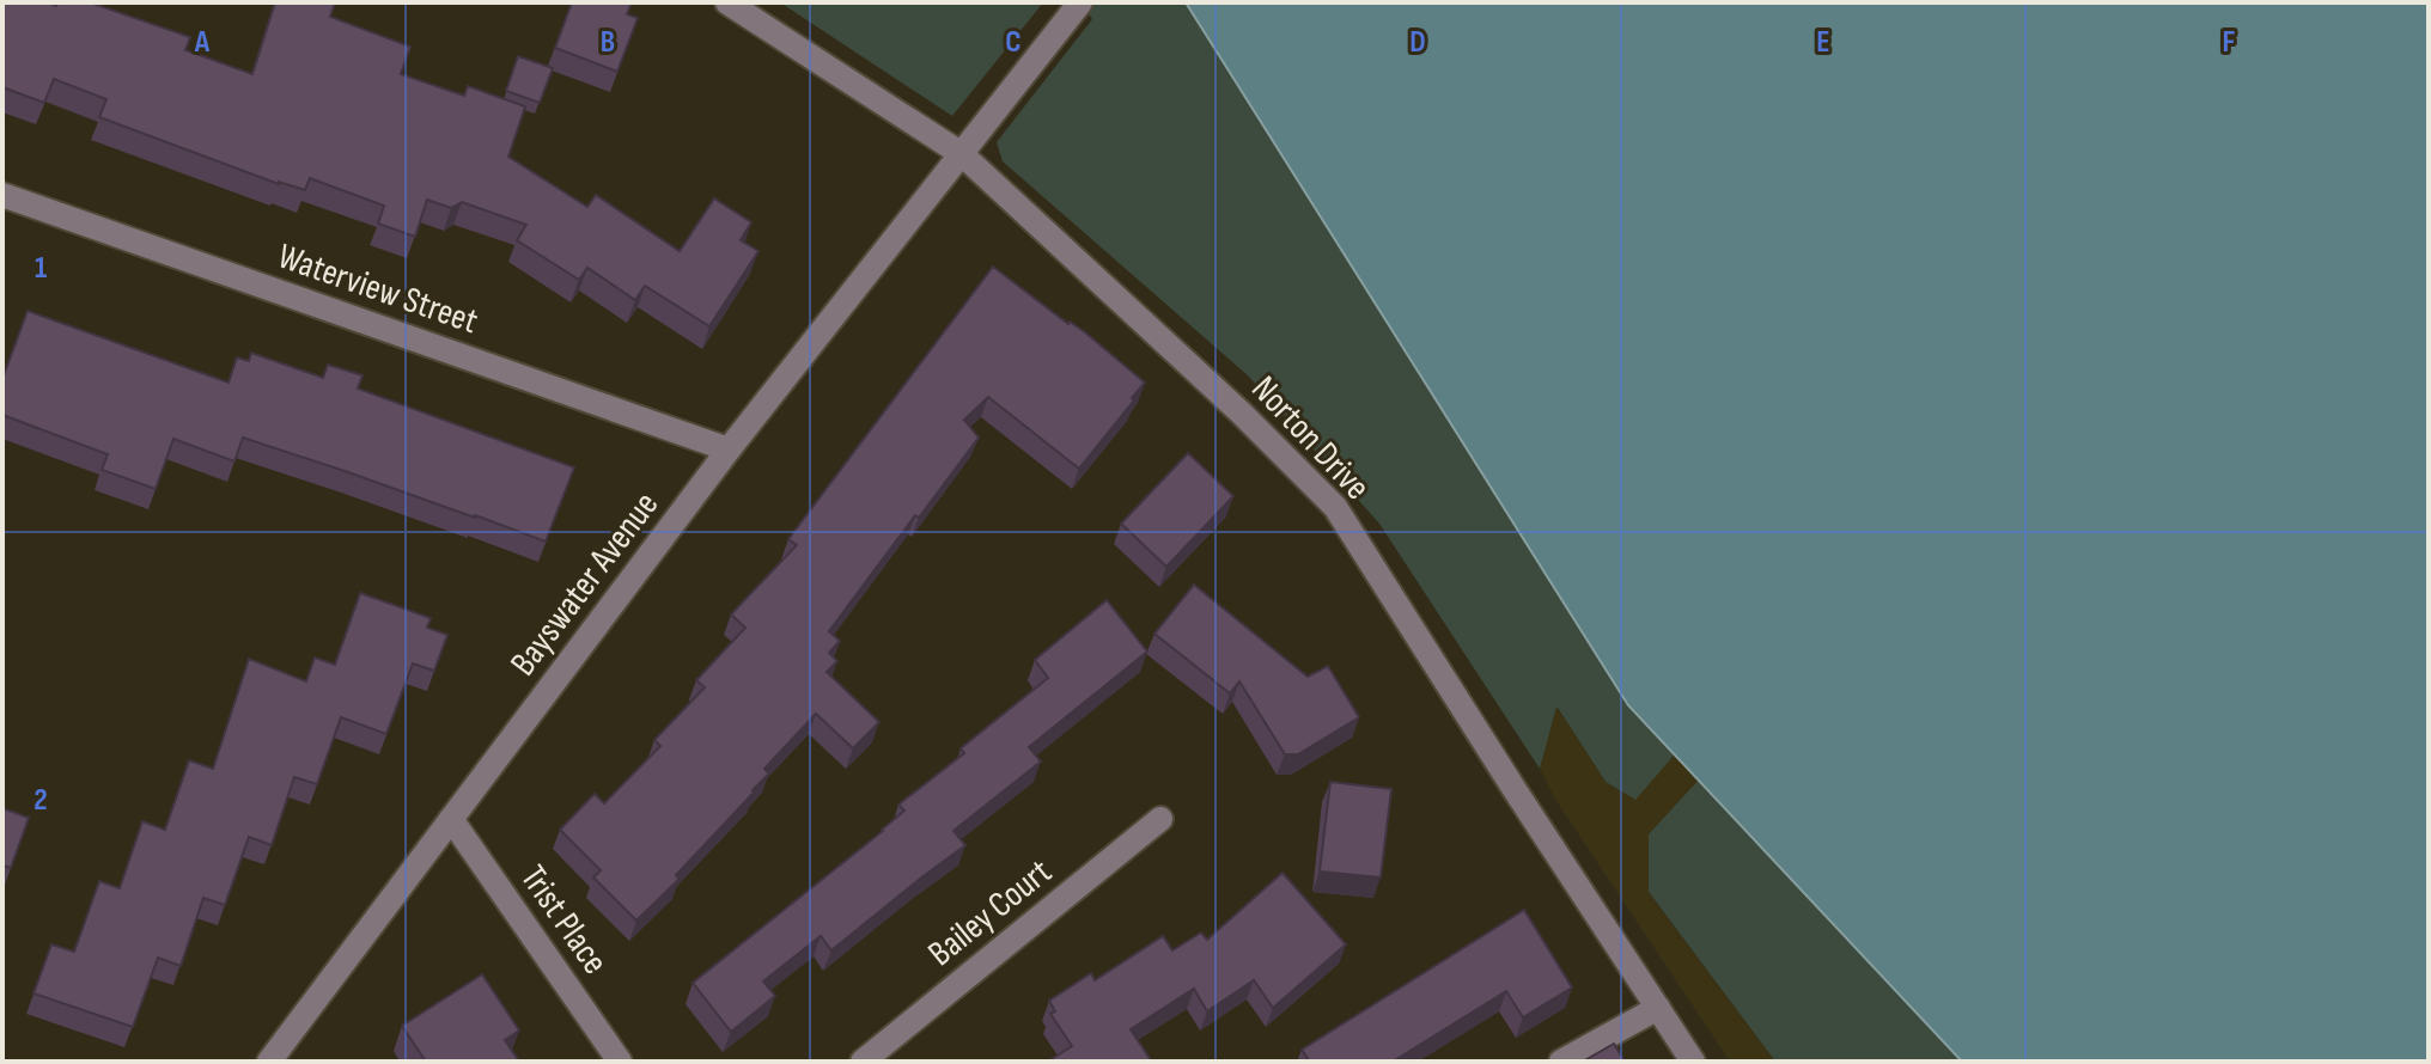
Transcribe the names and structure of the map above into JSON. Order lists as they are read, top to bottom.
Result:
{
  "streets": {
    "street": [
      "Waterview Street",
      "Norton Drive",
      "Bayswater Avenue",
      "Bailey Court",
      "Trist Place"
    ]
  },
  "crossings": [
    ["Waterview Street", "Bayswater Avenue"],
    ["Norton Drive", "Bayswater Avenue"],
    ["Bayswater Avenue", "Trist Place"]
  ],
  "grid": {
    "columns": [
      "A",
      "B",
      "C",
      "D",
      "E",
      "F"
    ],
    "rows": ["1", "2"]
  }
}
